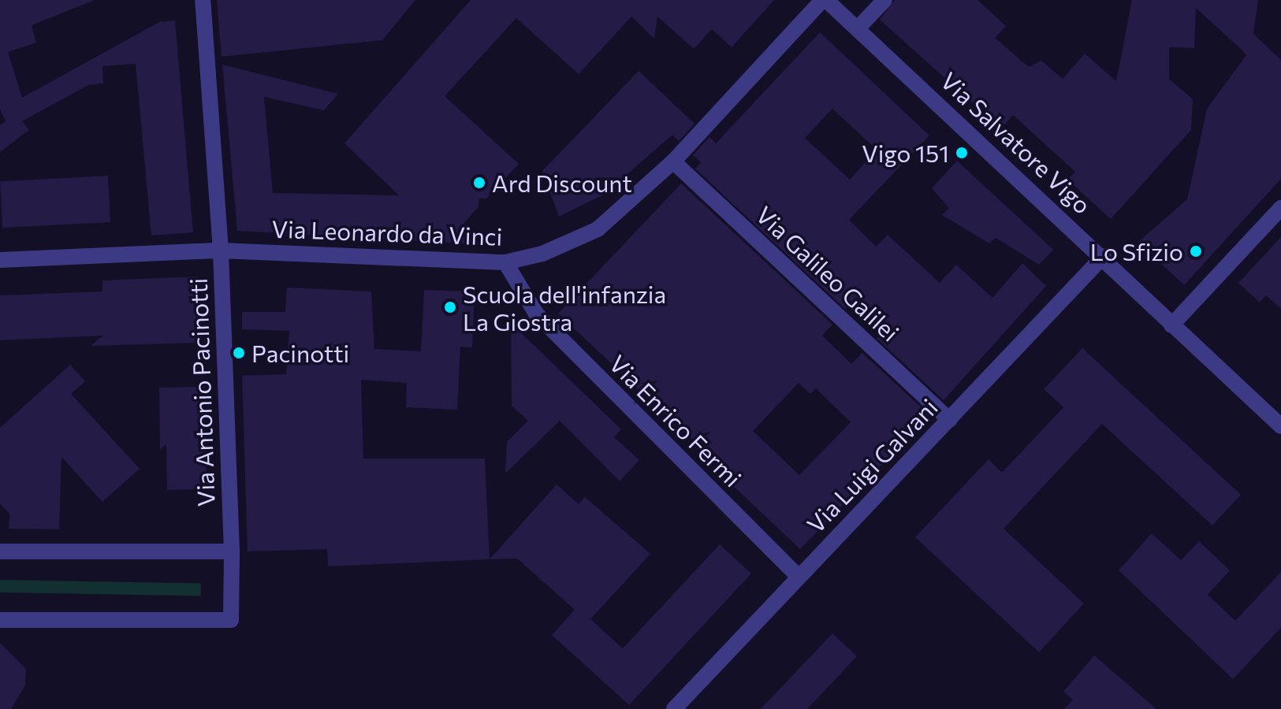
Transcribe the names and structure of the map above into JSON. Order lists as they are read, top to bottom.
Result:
{
  "streets": {
    "street": [
      "Via Salvatore Vigo",
      "Via Leonardo da Vinci",
      "Via Galileo Galilei",
      "Via Antonio Pacinotti",
      "Via Enrico Fermi",
      "Via Luigi Galvani"
    ]
  },
  "crossings": [
    ["Via Salvatore Vigo", "Via Leonardo da Vinci"],
    ["Via Salvatore Vigo", "Via Luigi Galvani"],
    ["Via Leonardo da Vinci", "Via Galileo Galilei"],
    ["Via Leonardo da Vinci", "Via Antonio Pacinotti"],
    ["Via Leonardo da Vinci", "Via Enrico Fermi"],
    ["Via Galileo Galilei", "Via Luigi Galvani"],
    ["Via Enrico Fermi", "Via Luigi Galvani"]
  ],
  "places": [
    "Vigo 151",
    "Ard Discount",
    "Lo Sfizio",
    "Scuola dell'infanzia La Giostra",
    "Pacinotti"
  ]
}
